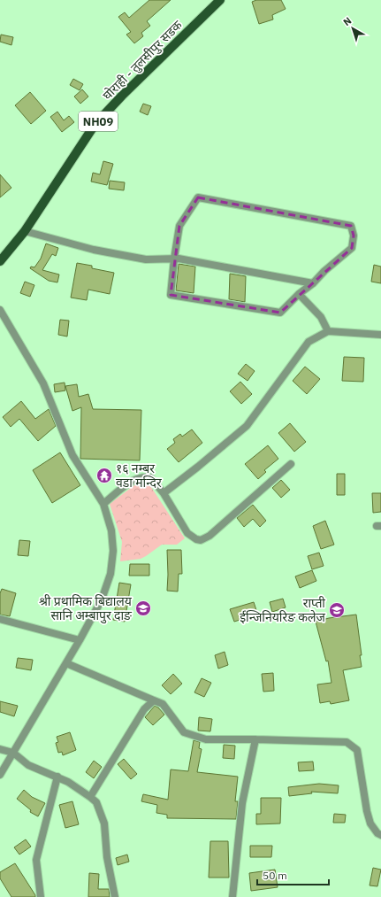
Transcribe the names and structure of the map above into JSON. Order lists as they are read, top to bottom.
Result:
{
  "streets": {
    "main road": ["घोराही - तुलसीपुर सडक", "NH09"]
  },
  "places": {
    "temple": ["१६ नम्बर वडा मन्दिर"],
    "school or university": ["श्री प्रथामिक बिद्यालय सानि अम्बापुर दाङ", "राप्ती ईन्जिनियरिङ कलेज"]
  },
  "scale_bar": "50 m",
  "north": "top left"
}
